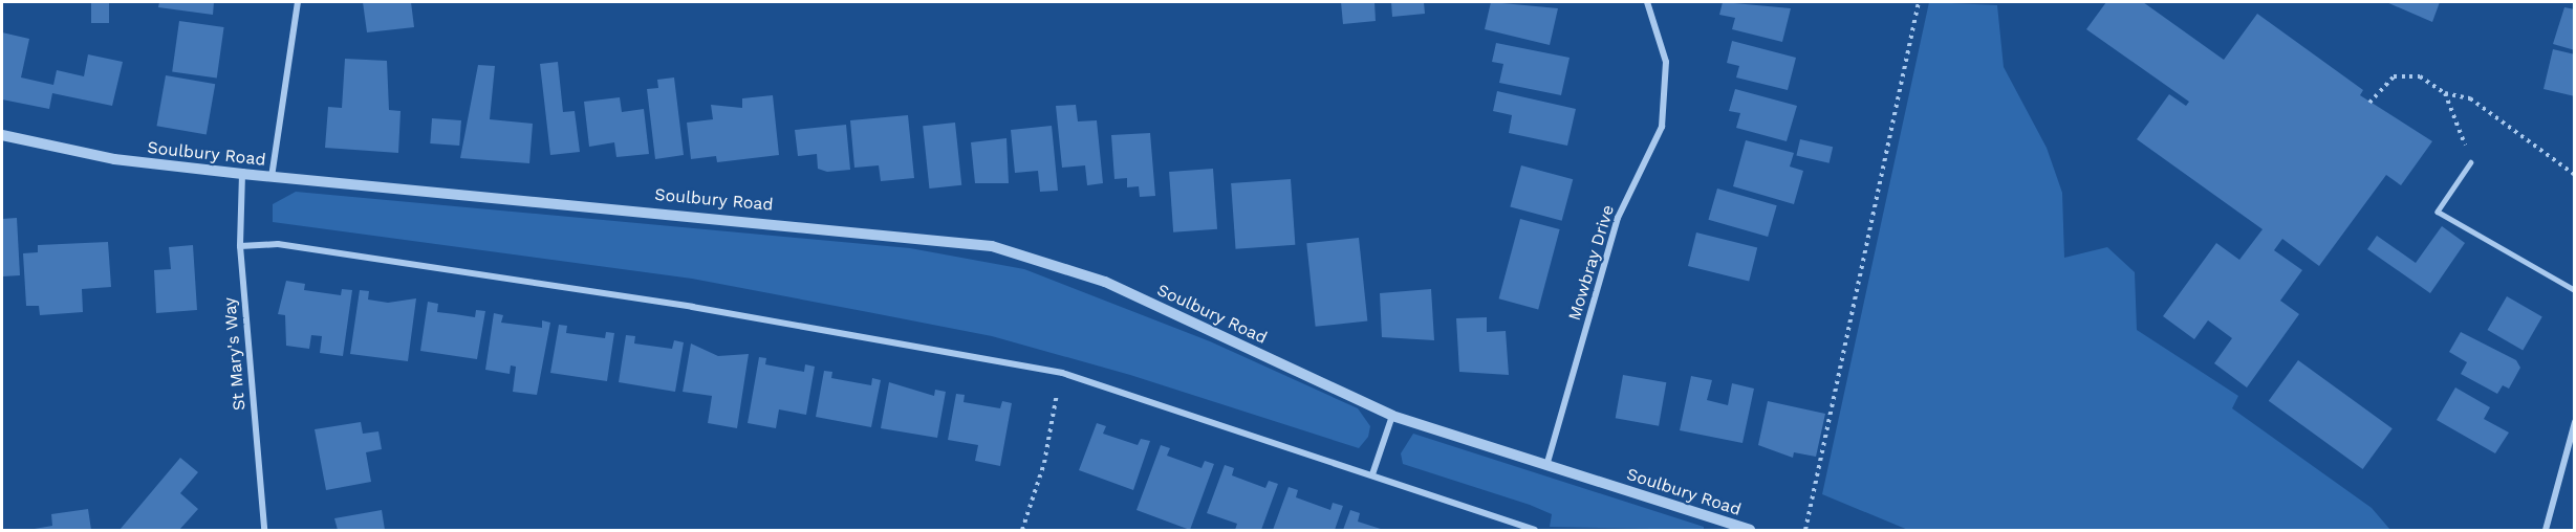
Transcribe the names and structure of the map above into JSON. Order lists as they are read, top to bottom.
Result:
{
  "streets": {
    "street": ["Soulbury Road", "Mowbray Drive", "St Mary's Way"]
  },
  "crossings": [
    ["Soulbury Road", "Mowbray Drive"],
    ["Soulbury Road", "St Mary's Way"]
  ]
}
